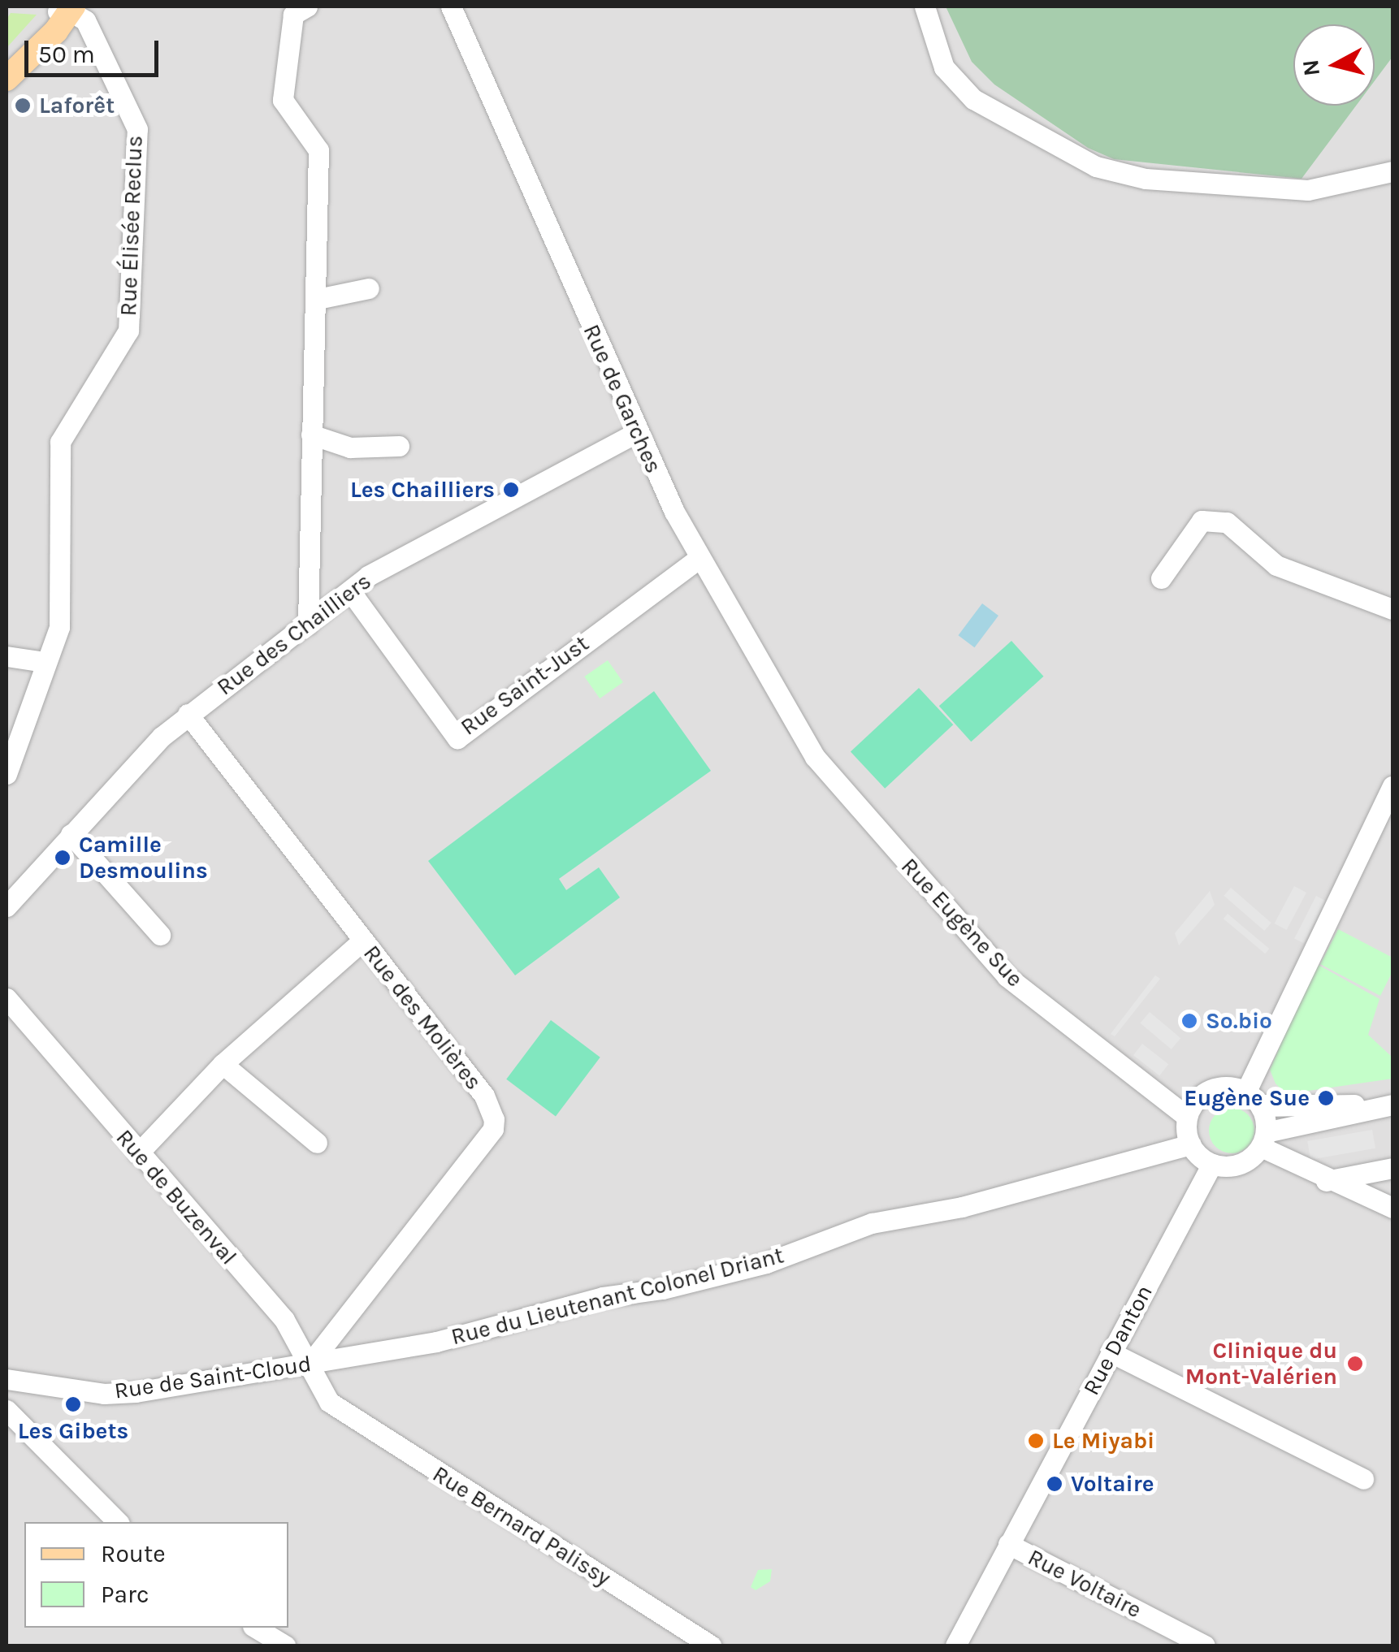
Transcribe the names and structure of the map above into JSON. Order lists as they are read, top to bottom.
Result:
{
  "streets": {
    "street": [
      "Rue Élisée Reclus",
      "Rue de Garches",
      "Rue des Chailliers",
      "Rue Saint-Just",
      "Rue Eugène Sue",
      "Rue des Molières",
      "Rue de Buzenval",
      "Rue du Lieutenant Colonel Driant",
      "Rue Danton",
      "Rue de Saint-Cloud",
      "Rue Bernard Palissy",
      "Rue Voltaire"
    ]
  },
  "crossings": [
    ["Rue de Garches", "Rue des Chailliers"],
    ["Rue de Garches", "Rue Saint-Just"],
    ["Rue de Garches", "Rue Eugène Sue"],
    ["Rue des Chailliers", "Rue Saint-Just"],
    ["Rue des Chailliers", "Rue des Molières"],
    ["Rue Eugène Sue", "Rue du Lieutenant Colonel Driant"],
    ["Rue Eugène Sue", "Rue Danton"],
    ["Rue des Molières", "Rue de Buzenval"],
    ["Rue des Molières", "Rue de Saint-Cloud"],
    ["Rue de Buzenval", "Rue de Saint-Cloud"],
    ["Rue de Buzenval", "Rue Bernard Palissy"],
    ["Rue du Lieutenant Colonel Driant", "Rue Danton"],
    ["Rue du Lieutenant Colonel Driant", "Rue de Saint-Cloud"],
    ["Rue Danton", "Rue Voltaire"]
  ],
  "places": [
    "Laforêt",
    "Les Chailliers",
    "Camille Desmoulins",
    "So.bio",
    "Eugène Sue",
    "Clinique du Mont-Valérien",
    "Les Gibets",
    "Le Miyabi",
    "Voltaire"
  ],
  "legend": ["Route", "Parc"],
  "scale_bar": "50 m",
  "north": "left"
}
